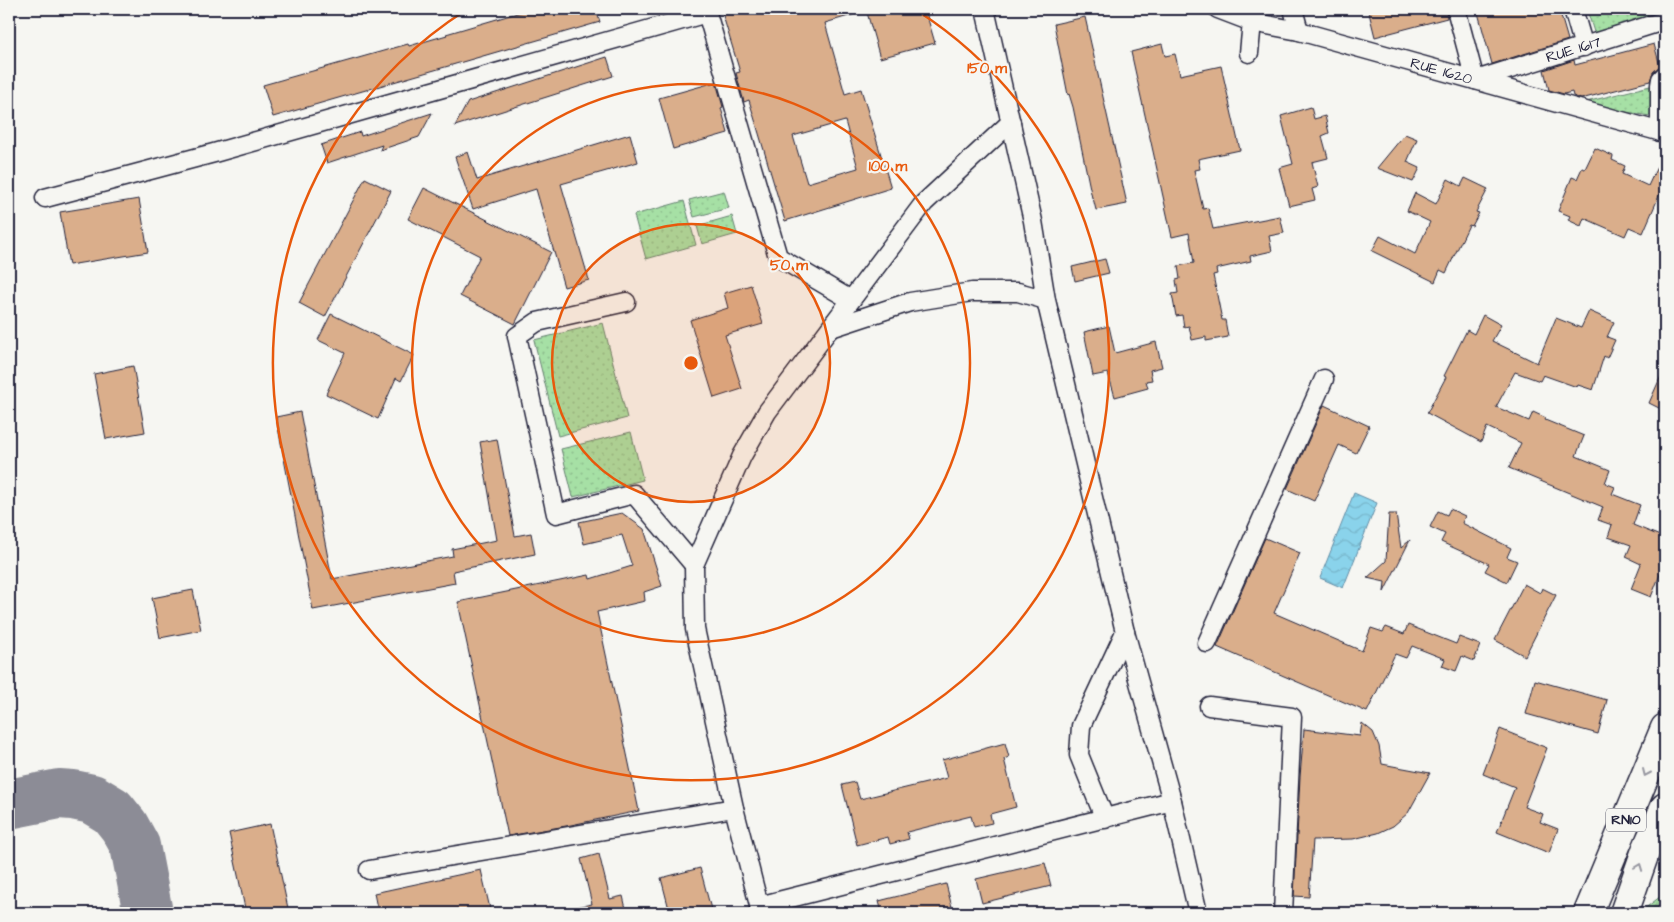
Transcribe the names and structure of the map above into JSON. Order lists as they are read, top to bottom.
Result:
{
  "streets": {
    "main road": ["RN10"],
    "street": ["RUE 1617", "RUE 1620"]
  },
  "crossings": [
    ["RUE 1617", "RUE 1620"]
  ],
  "rings": ["150 m", "100 m", "50 m"]
}
